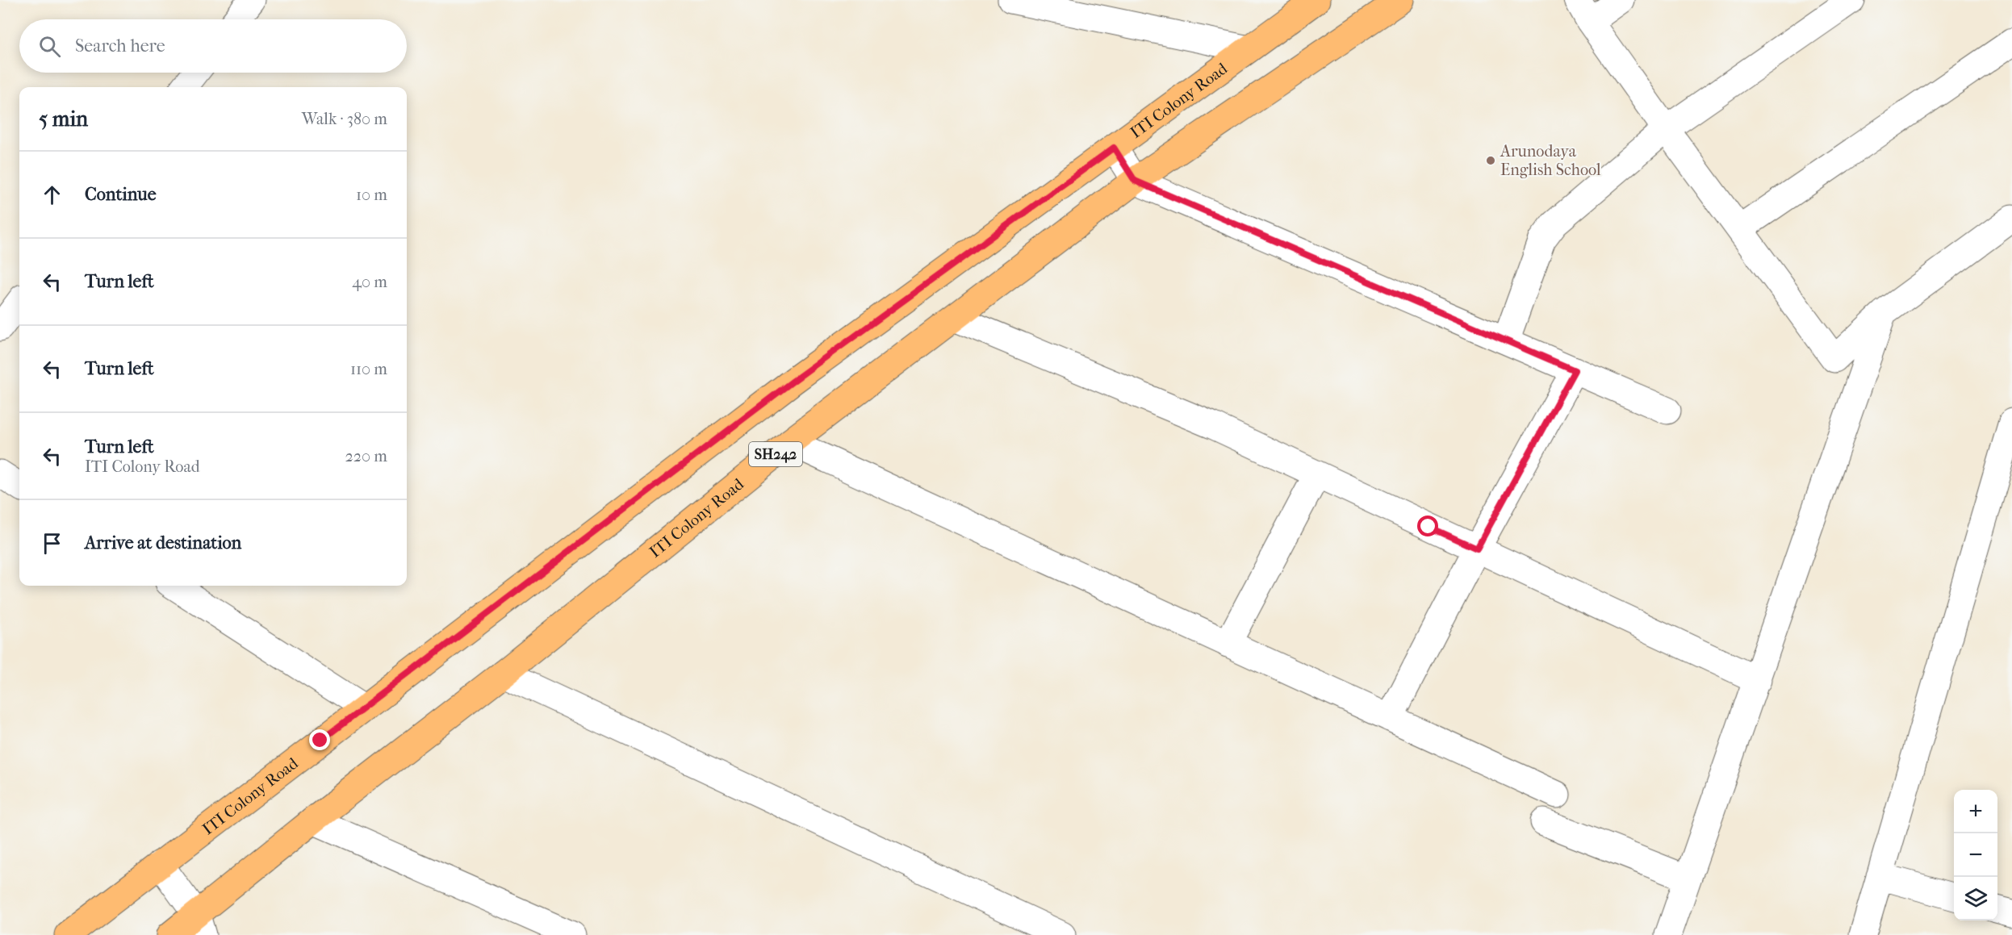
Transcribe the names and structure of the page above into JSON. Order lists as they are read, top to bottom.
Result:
{
  "streets": {
    "main road": ["ITI Colony Road", "SH242"]
  },
  "places": ["Arunodaya English School"],
  "page": {
    "search": "Search here",
    "heading": ["5 min", "Walk · 380 m"],
    "list": [
      ["Continue", "10 m"],
      ["Turn left", "40 m"],
      ["Turn left", "110 m"],
      ["Turn left", "ITI Colony Road", "220 m"],
      "Arrive at destination"
    ],
    "map_buttons": ["+", "−"]
  }
}
